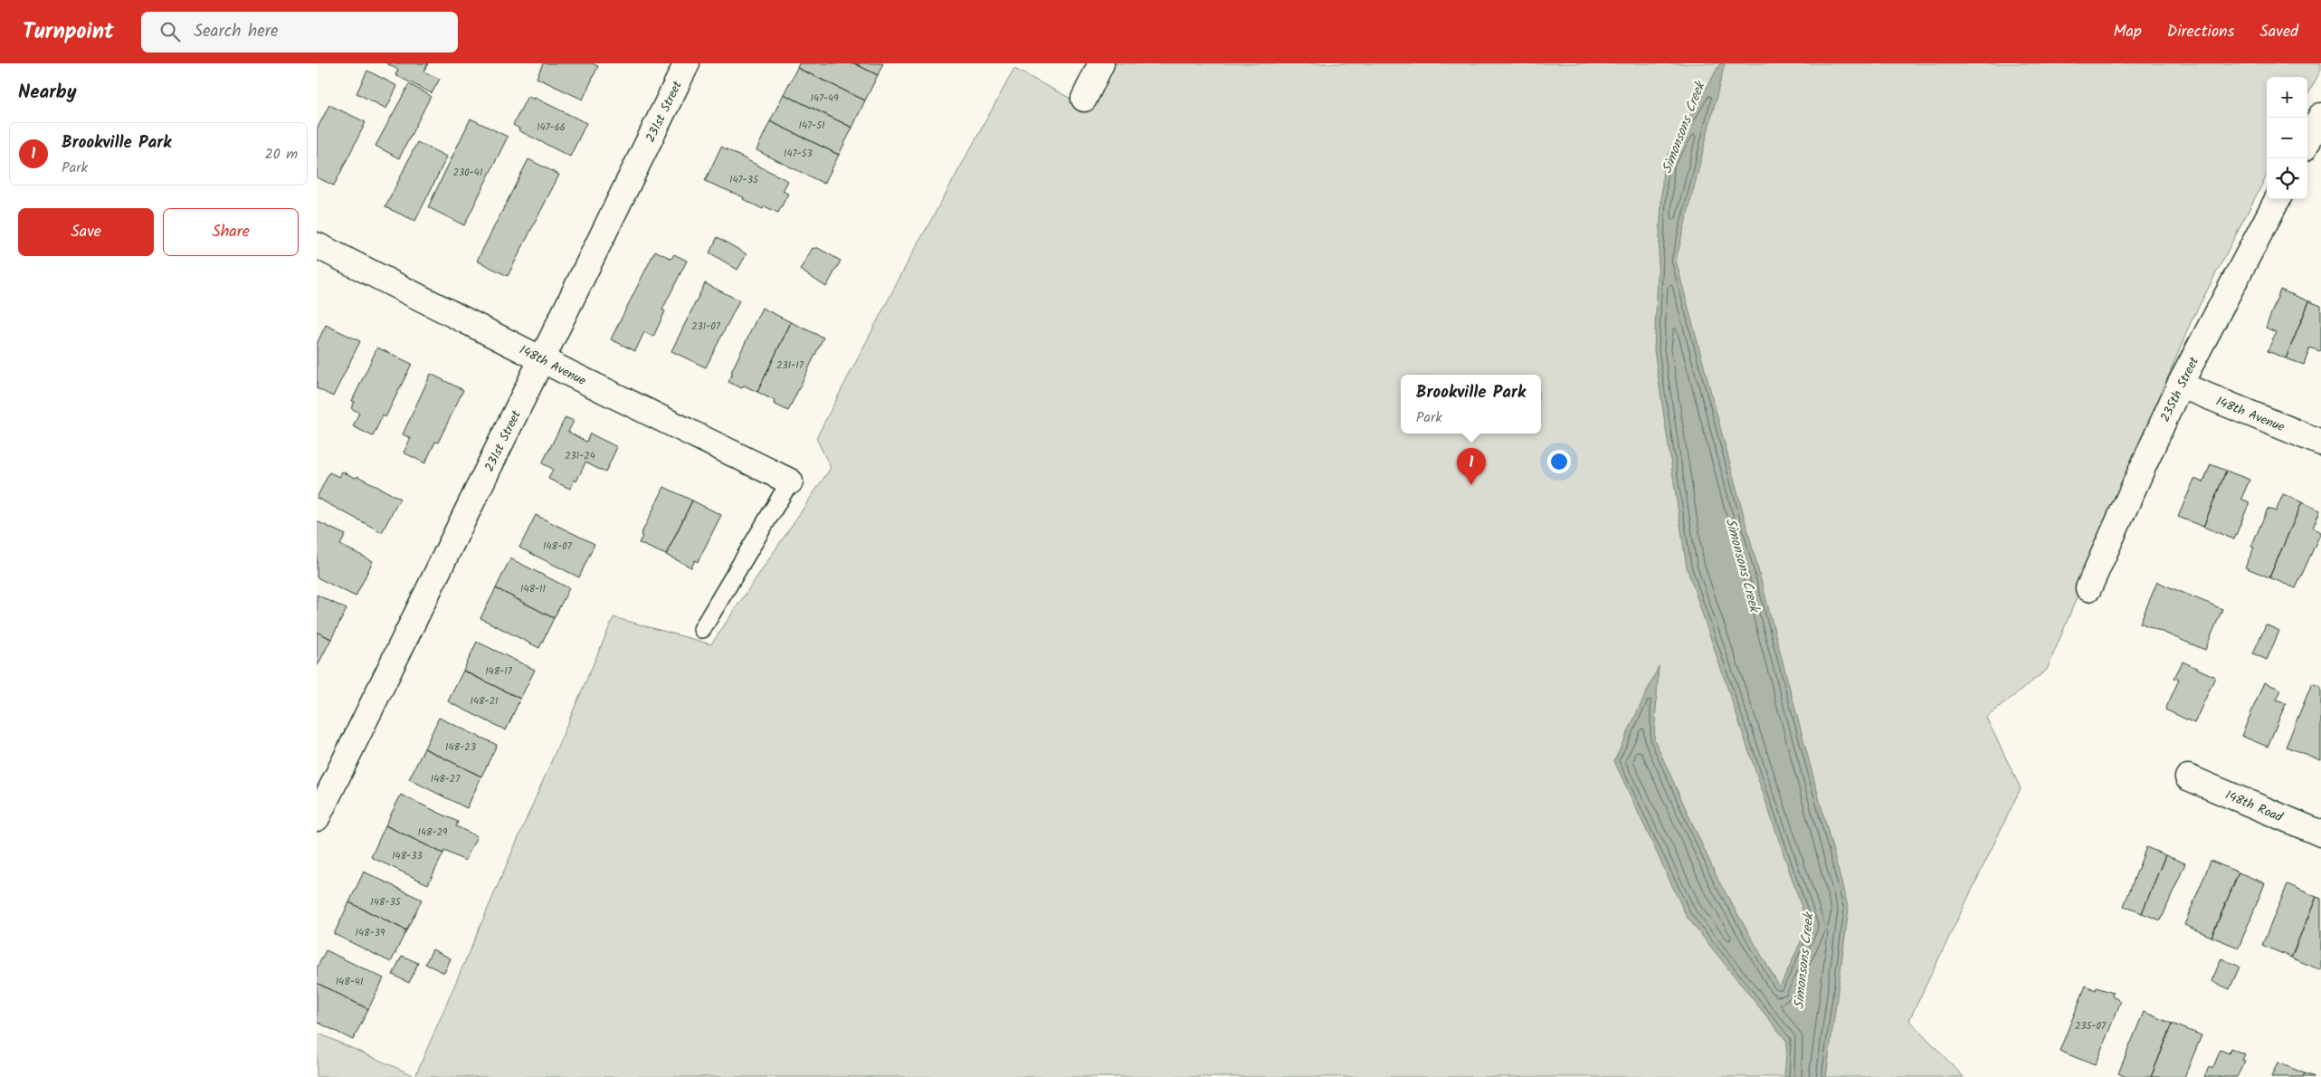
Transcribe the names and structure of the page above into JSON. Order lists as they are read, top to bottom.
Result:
{
  "streets": {
    "street": [
      "231st Street",
      "148th Avenue",
      "235th Street",
      "148th Road"
    ]
  },
  "crossings": [
    ["231st Street", "148th Avenue"],
    ["148th Avenue", "235th Street"]
  ],
  "water": ["Simonsons Creek"],
  "house_numbers": [
    "147-49",
    "147-51",
    "147-66",
    "147-53",
    "230-41",
    "147-35",
    "231-07",
    "231-17",
    "231-24",
    "148-07",
    "148-11",
    "148-17",
    "148-21",
    "148-23",
    "148-27",
    "148-29",
    "148-33",
    "148-35",
    "148-39",
    "148-41",
    "235-07"
  ],
  "page": {
    "header": "Turnpoint",
    "search": "Search here",
    "nav": ["Map", "Directions", "Saved"],
    "heading": "Nearby",
    "map_buttons": ["+", "−"],
    "list": [
      {
        "mark": "1",
        "name": "Brookville Park",
        "note": "Park",
        "value": "20 m"
      }
    ],
    "buttons": ["Save", "Share"],
    "popup": ["Brookville Park", "Park"],
    "pins": "1"
  }
}
